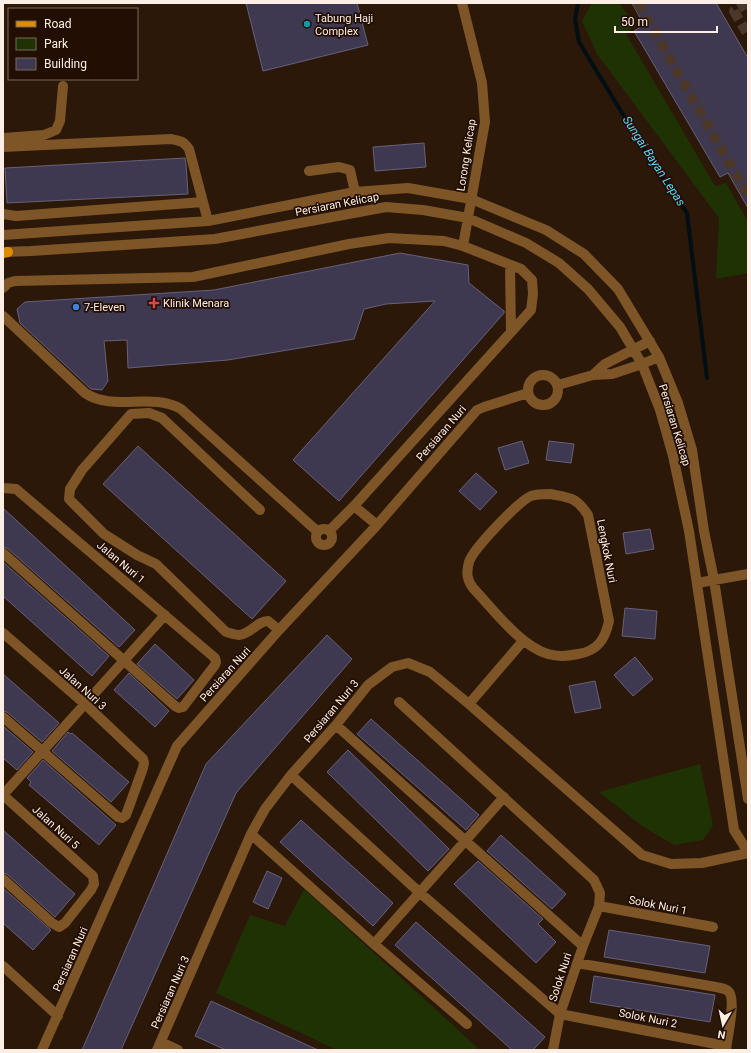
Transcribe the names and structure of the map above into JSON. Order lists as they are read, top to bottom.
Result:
{
  "streets": {
    "street": [
      "Lorong Kelicap",
      "Persiaran Kelicap",
      "Persiaran Nuri",
      "Lengkok Nuri",
      "Jalan Nuri 1",
      "Jalan Nuri 3",
      "Persiaran Nuri 3",
      "Jalan Nuri 5",
      "Solok Nuri 1",
      "Solok Nuri",
      "Solok Nuri 2"
    ]
  },
  "crossings": [
    ["Lorong Kelicap", "Persiaran Kelicap"],
    ["Persiaran Kelicap", "Persiaran Nuri 3"],
    ["Persiaran Nuri 3", "Solok Nuri"],
    ["Solok Nuri 1", "Solok Nuri"],
    ["Solok Nuri", "Solok Nuri 2"]
  ],
  "water": ["Sungai Bayan Lepas"],
  "places": {
    "other": ["Tabung Haji Complex", "7-Eleven"],
    "health": ["Klinik Menara"]
  },
  "legend": ["Road", "Park", "Building"],
  "scale_bar": "50 m",
  "north": "bottom"
}
